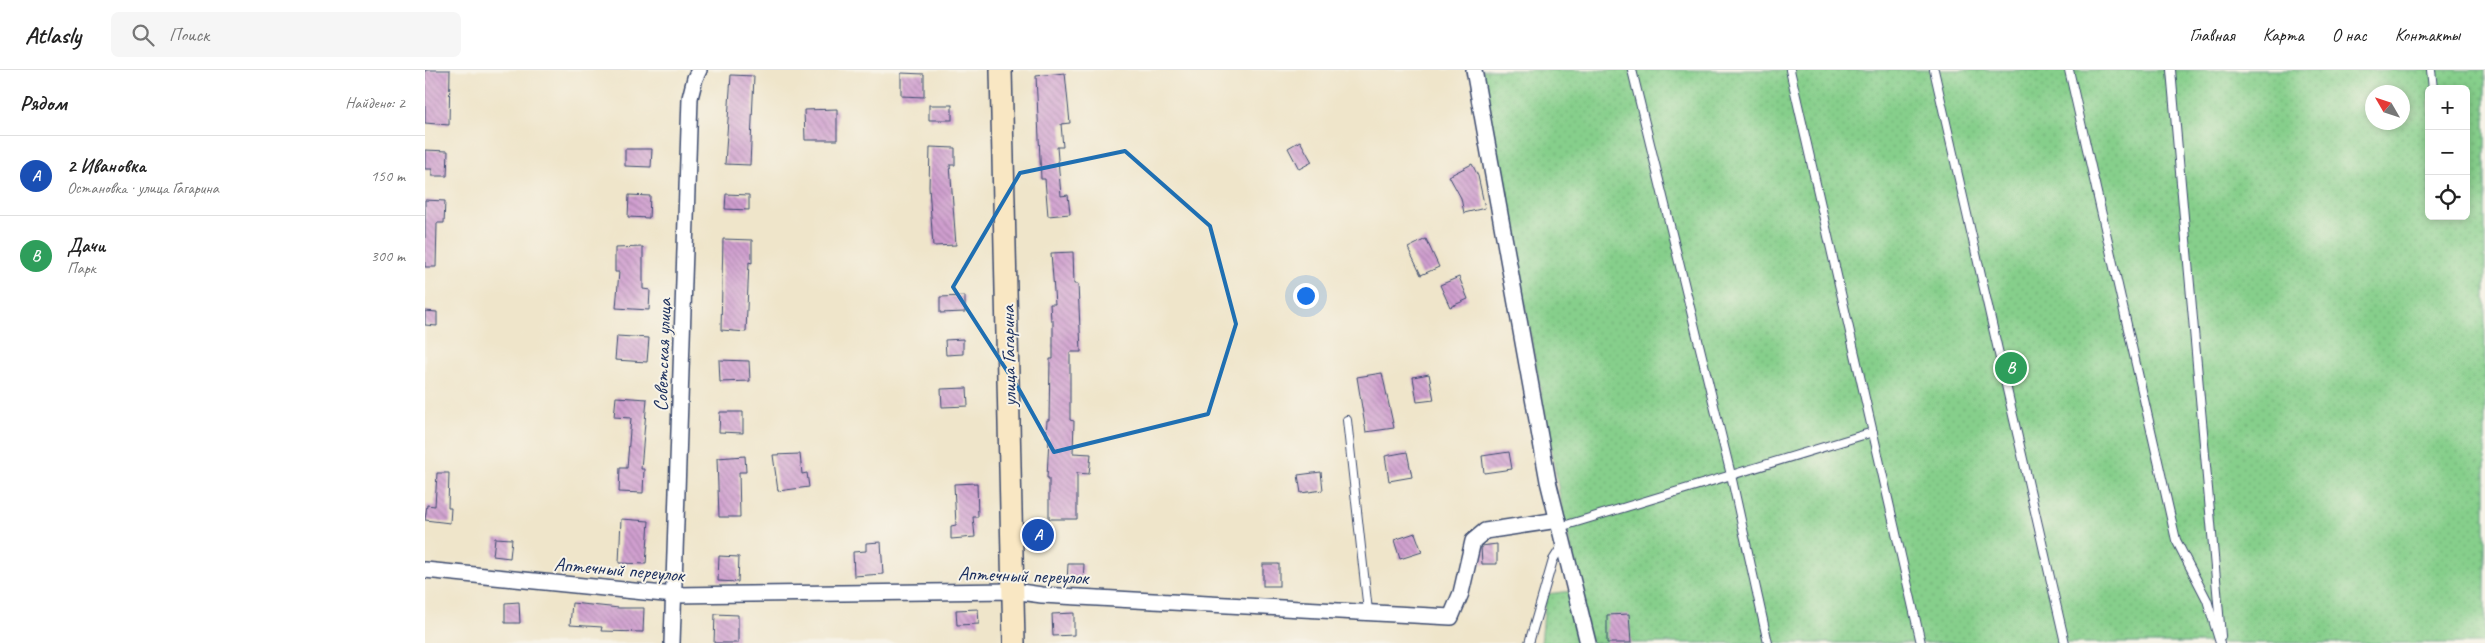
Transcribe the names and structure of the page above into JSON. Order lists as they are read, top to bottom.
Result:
{
  "streets": {
    "street": ["Советская улица", "улица Гагарина", "Аптечный переулок"]
  },
  "crossings": [
    ["Советская улица", "Аптечный переулок"],
    ["улица Гагарина", "Аптечный переулок"]
  ],
  "north": "top left",
  "page": {
    "header": "Atlasly",
    "search": "Поиск",
    "nav": [
      "Главная",
      "Карта",
      "О нас",
      "Контакты"
    ],
    "heading": ["Рядом", "Найдено: 2"],
    "map_buttons": ["+", "−"],
    "list": [
      {
        "mark": "A",
        "name": "2 Ивановка",
        "note": "Остановка · улица Гагарина",
        "value": "150 m"
      },
      {
        "mark": "B",
        "name": "Дачи",
        "note": "Парк",
        "value": "300 m"
      }
    ],
    "pins": ["B", "A"]
  }
}
